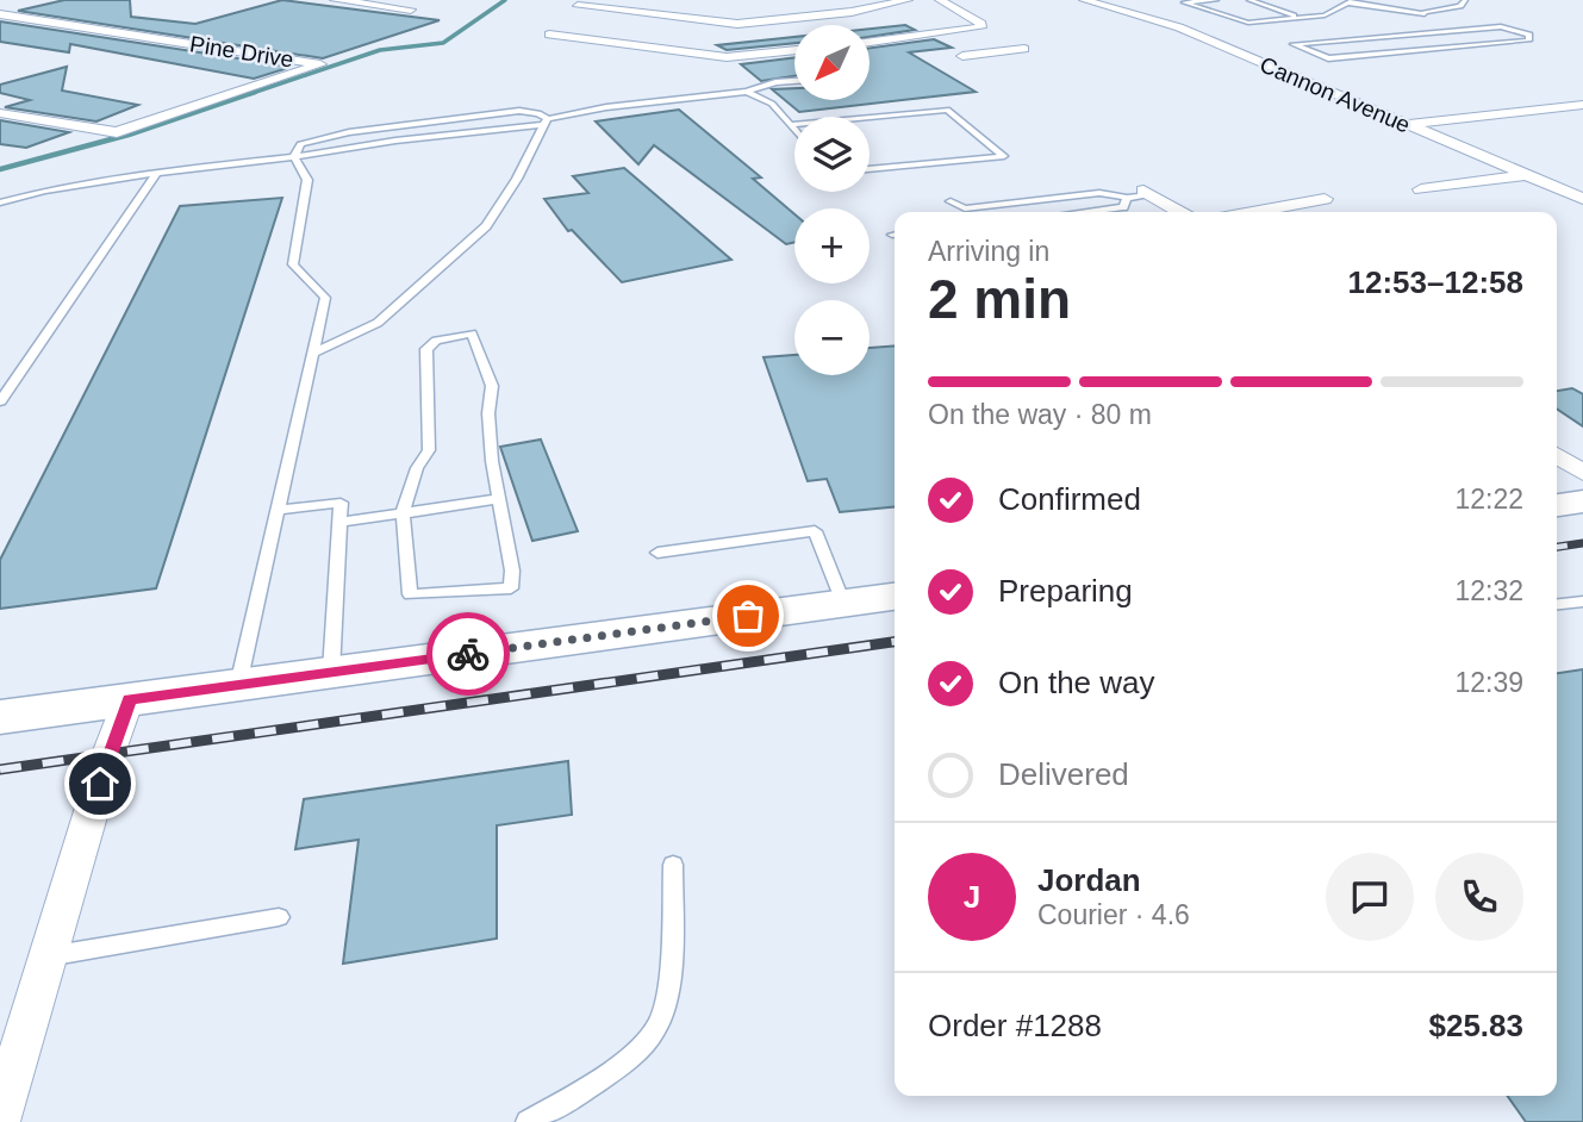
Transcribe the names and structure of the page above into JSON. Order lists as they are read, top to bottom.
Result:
{
  "streets": {
    "street": ["Pine Drive", "Cannon Avenue"]
  },
  "north": "bottom left",
  "page": {
    "map_buttons": ["+", "−"],
    "heading": ["2 min", "Arriving in", "12:53–12:58"],
    "panel": [
      "Jordan",
      "Courier · 4.6",
      "Order #1288",
      "$25.83"
    ],
    "bar": "On the way · 80 m",
    "list": [
      ["Confirmed", "12:22"],
      ["Preparing", "12:32"],
      ["On the way", "12:39"],
      "Delivered"
    ],
    "round": "J"
  }
}
